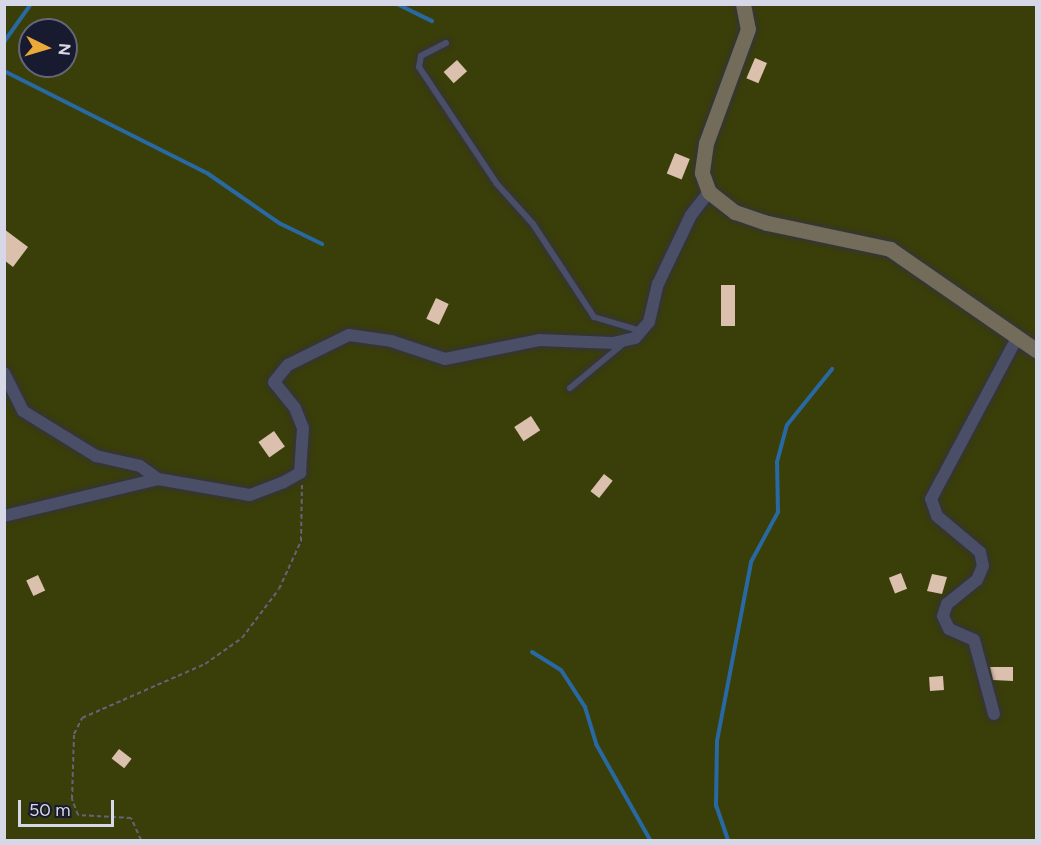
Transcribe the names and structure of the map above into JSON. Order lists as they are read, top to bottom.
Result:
{
  "scale_bar": "50 m",
  "north": "right"
}
